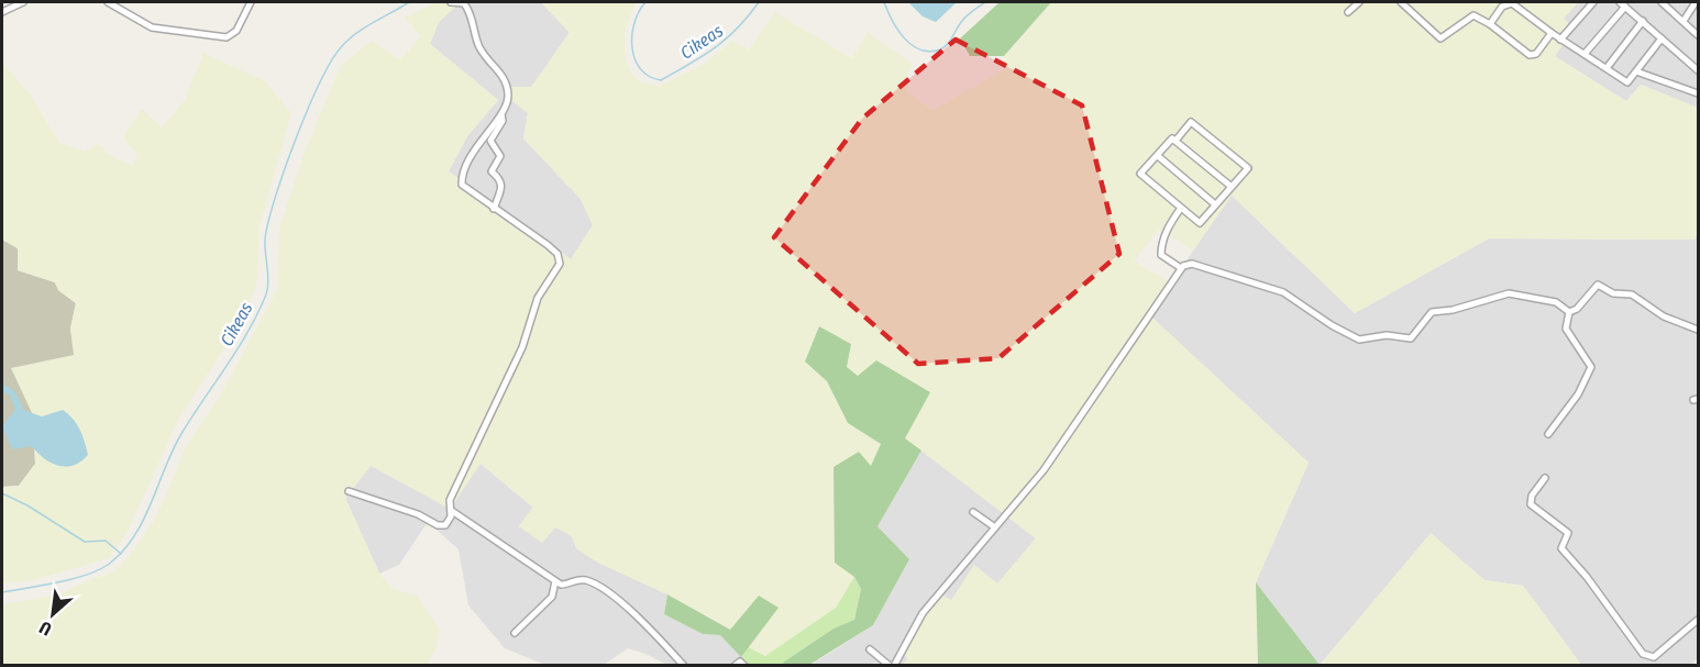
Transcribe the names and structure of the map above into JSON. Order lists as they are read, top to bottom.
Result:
{
  "water": ["Cikeas"],
  "north": "bottom left"
}
